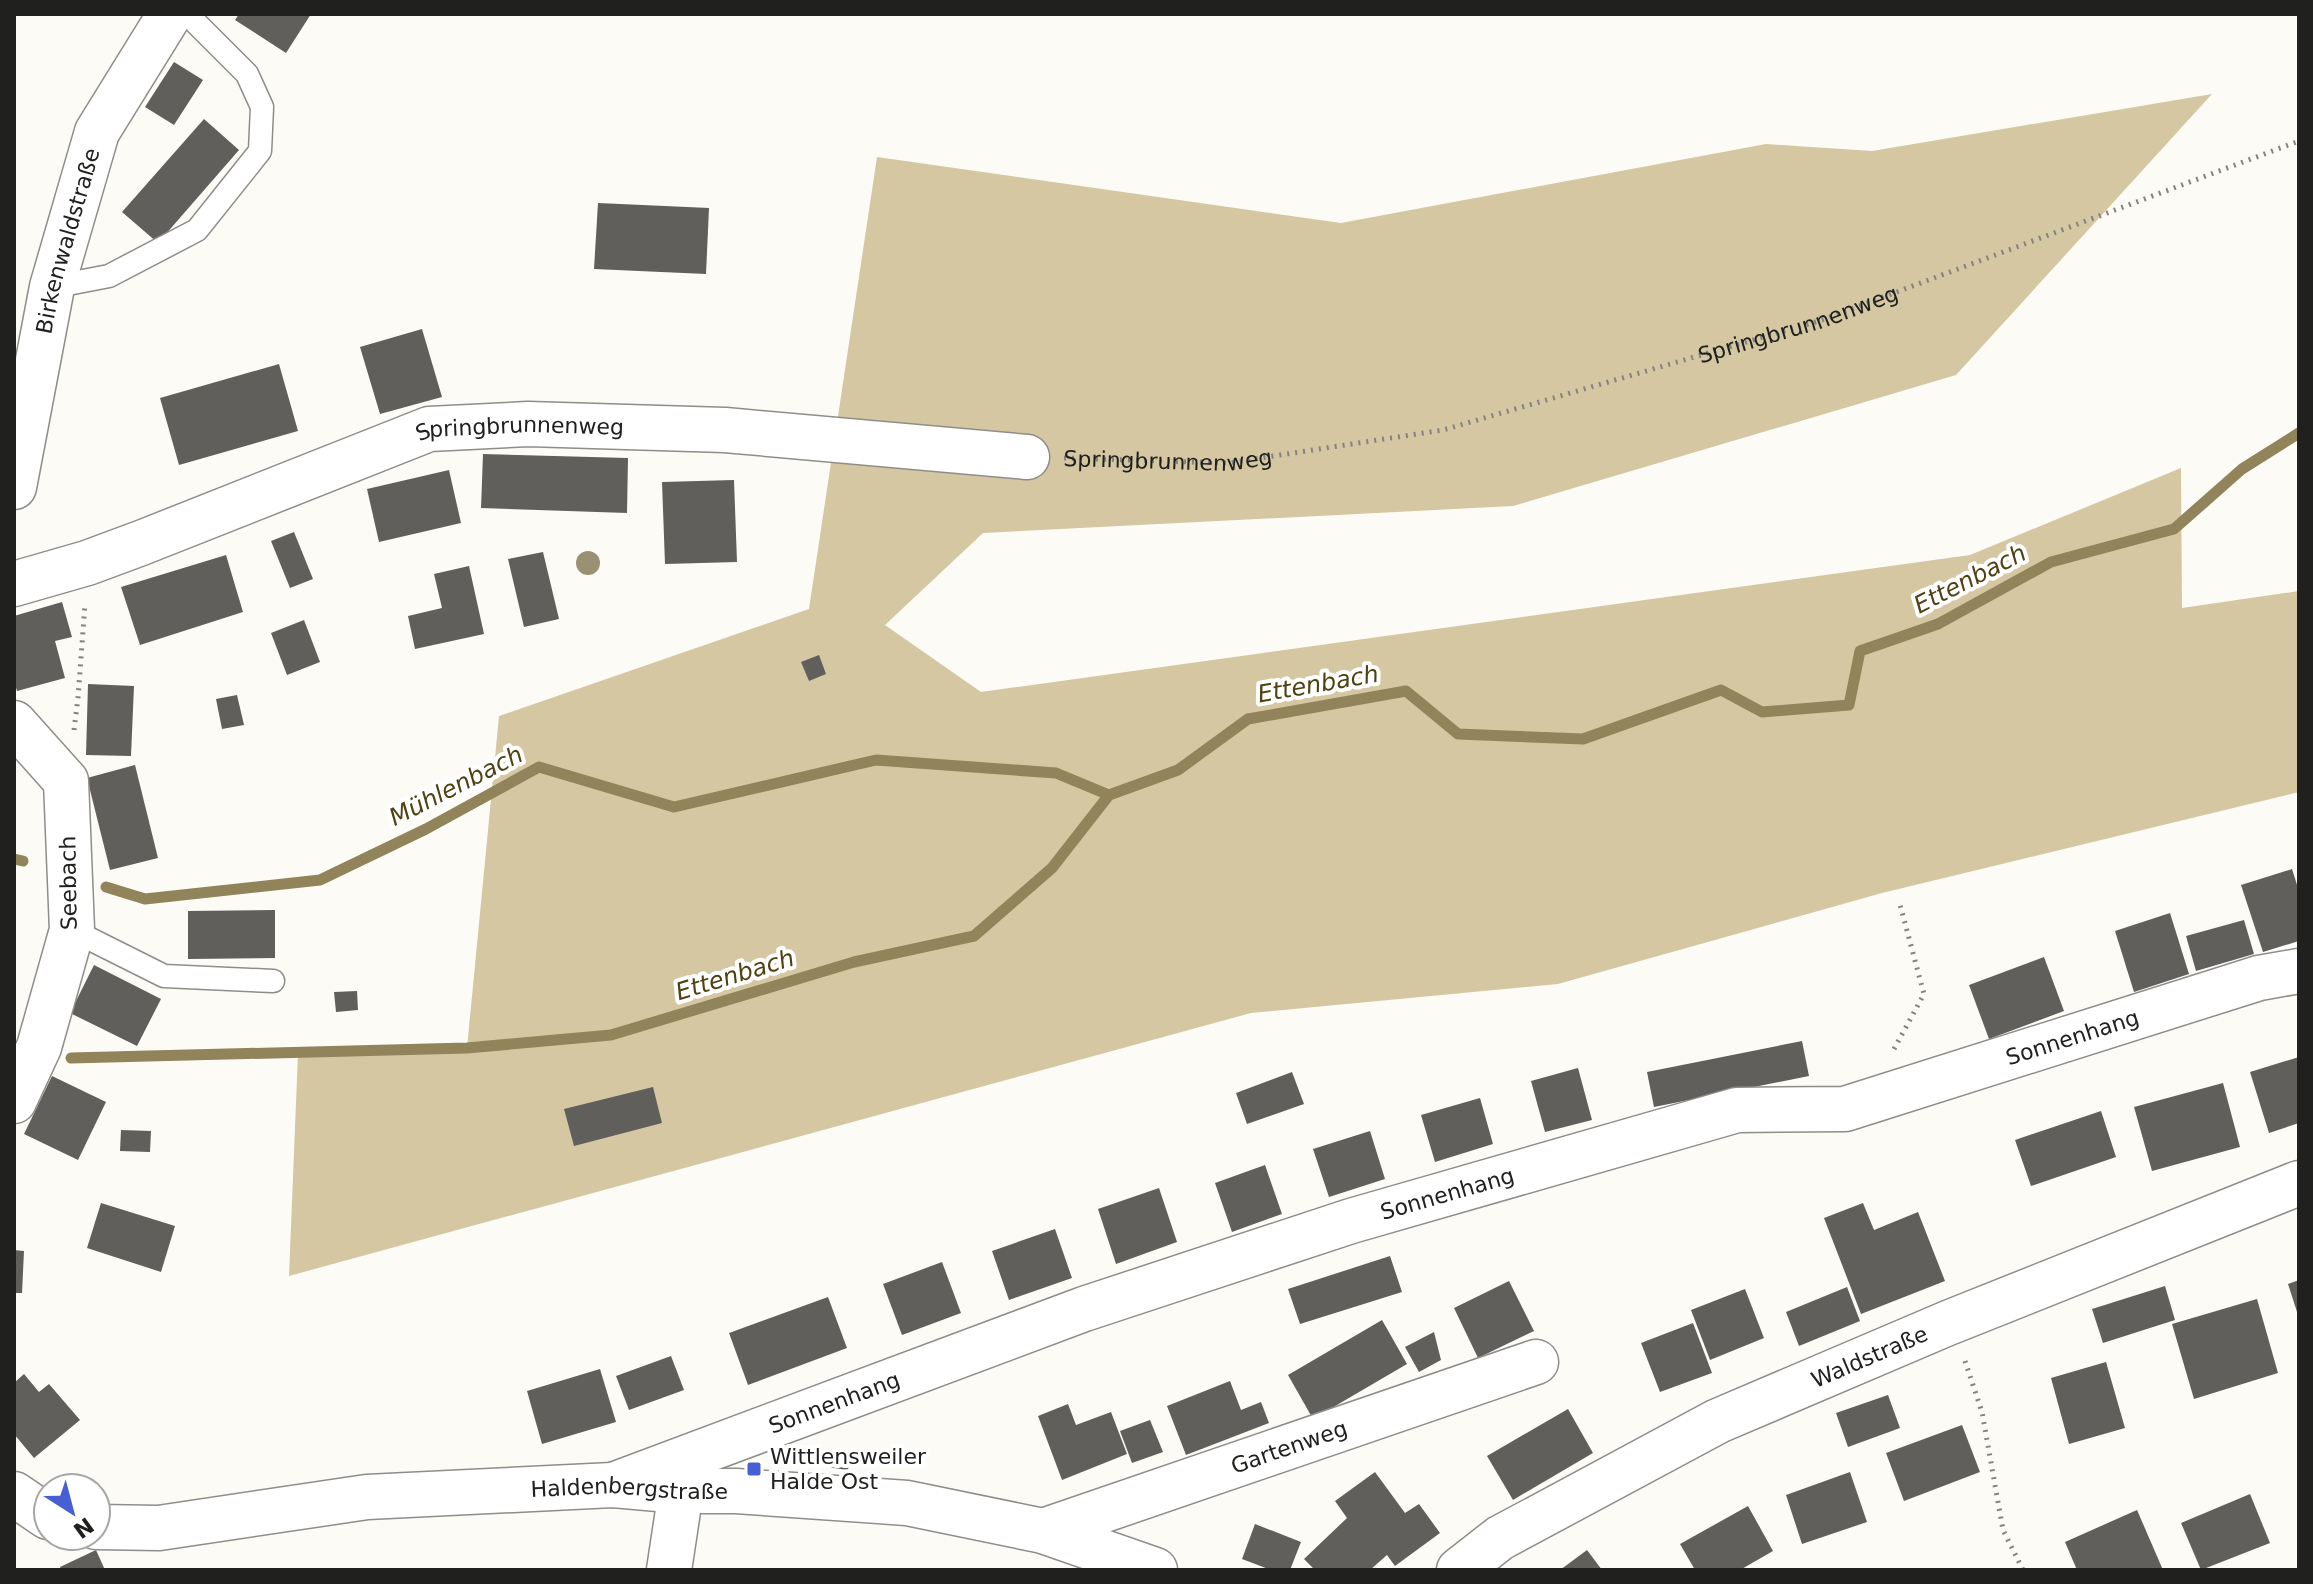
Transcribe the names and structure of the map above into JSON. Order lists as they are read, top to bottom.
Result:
{
  "streets": {
    "street": [
      "Birkenwaldstraße",
      "Springbrunnenweg",
      "Seebach",
      "Sonnenhang",
      "Waldstraße",
      "Gartenweg",
      "Haldenbergstraße"
    ]
  },
  "crossings": [
    ["Sonnenhang", "Haldenbergstraße"],
    ["Gartenweg", "Haldenbergstraße"]
  ],
  "water": ["Ettenbach", "Mühlenbach"],
  "places": {
    "transit": ["Wittlensweiler Halde Ost"]
  },
  "north": "bottom right"
}
